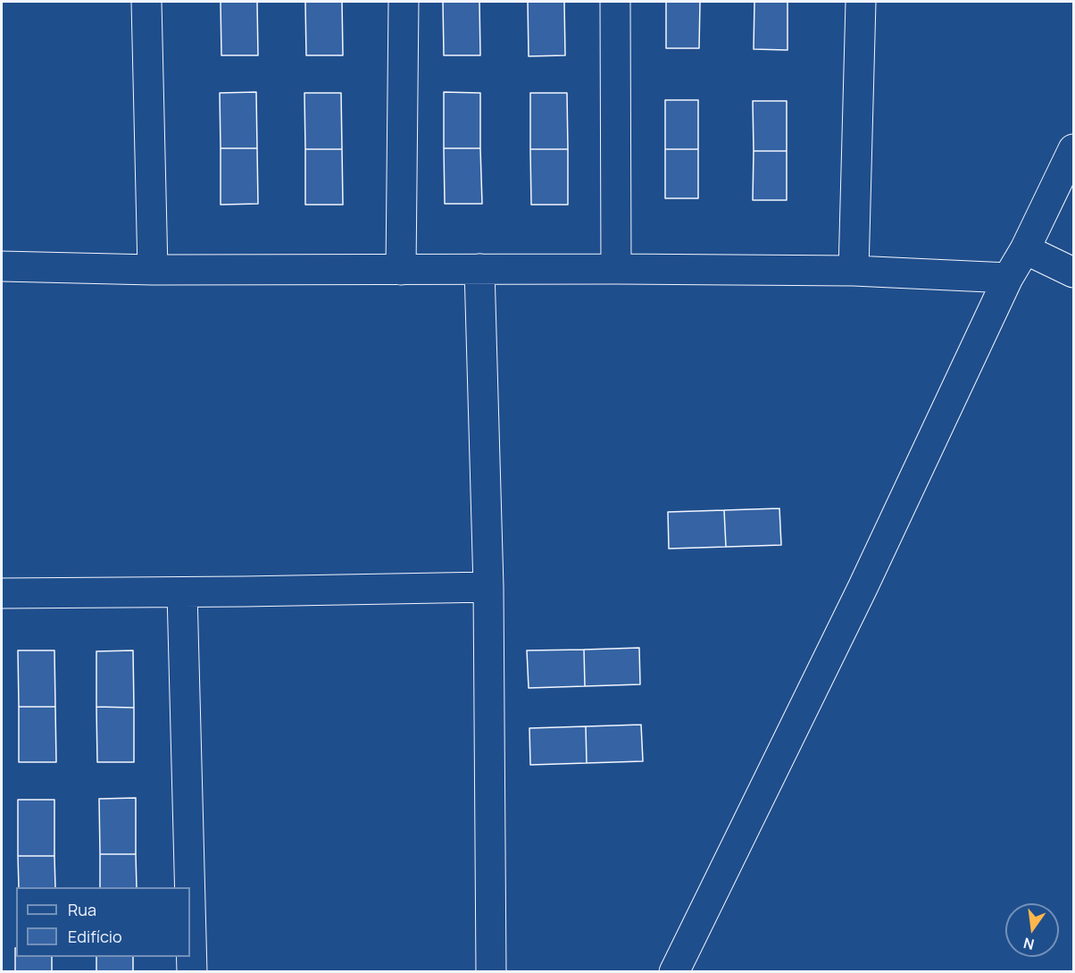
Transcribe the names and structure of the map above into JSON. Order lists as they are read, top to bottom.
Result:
{
  "legend": ["Rua", "Edifício"],
  "north": "bottom"
}
